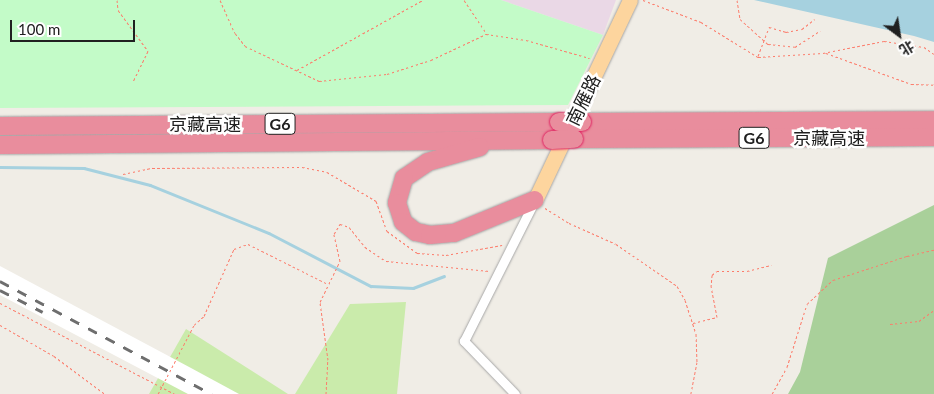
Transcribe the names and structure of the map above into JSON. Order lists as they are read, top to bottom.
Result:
{
  "streets": {
    "highway": ["京藏高速", "G6"],
    "main road": ["南雁路"]
  },
  "scale_bar": "100 m",
  "north": "bottom right"
}
